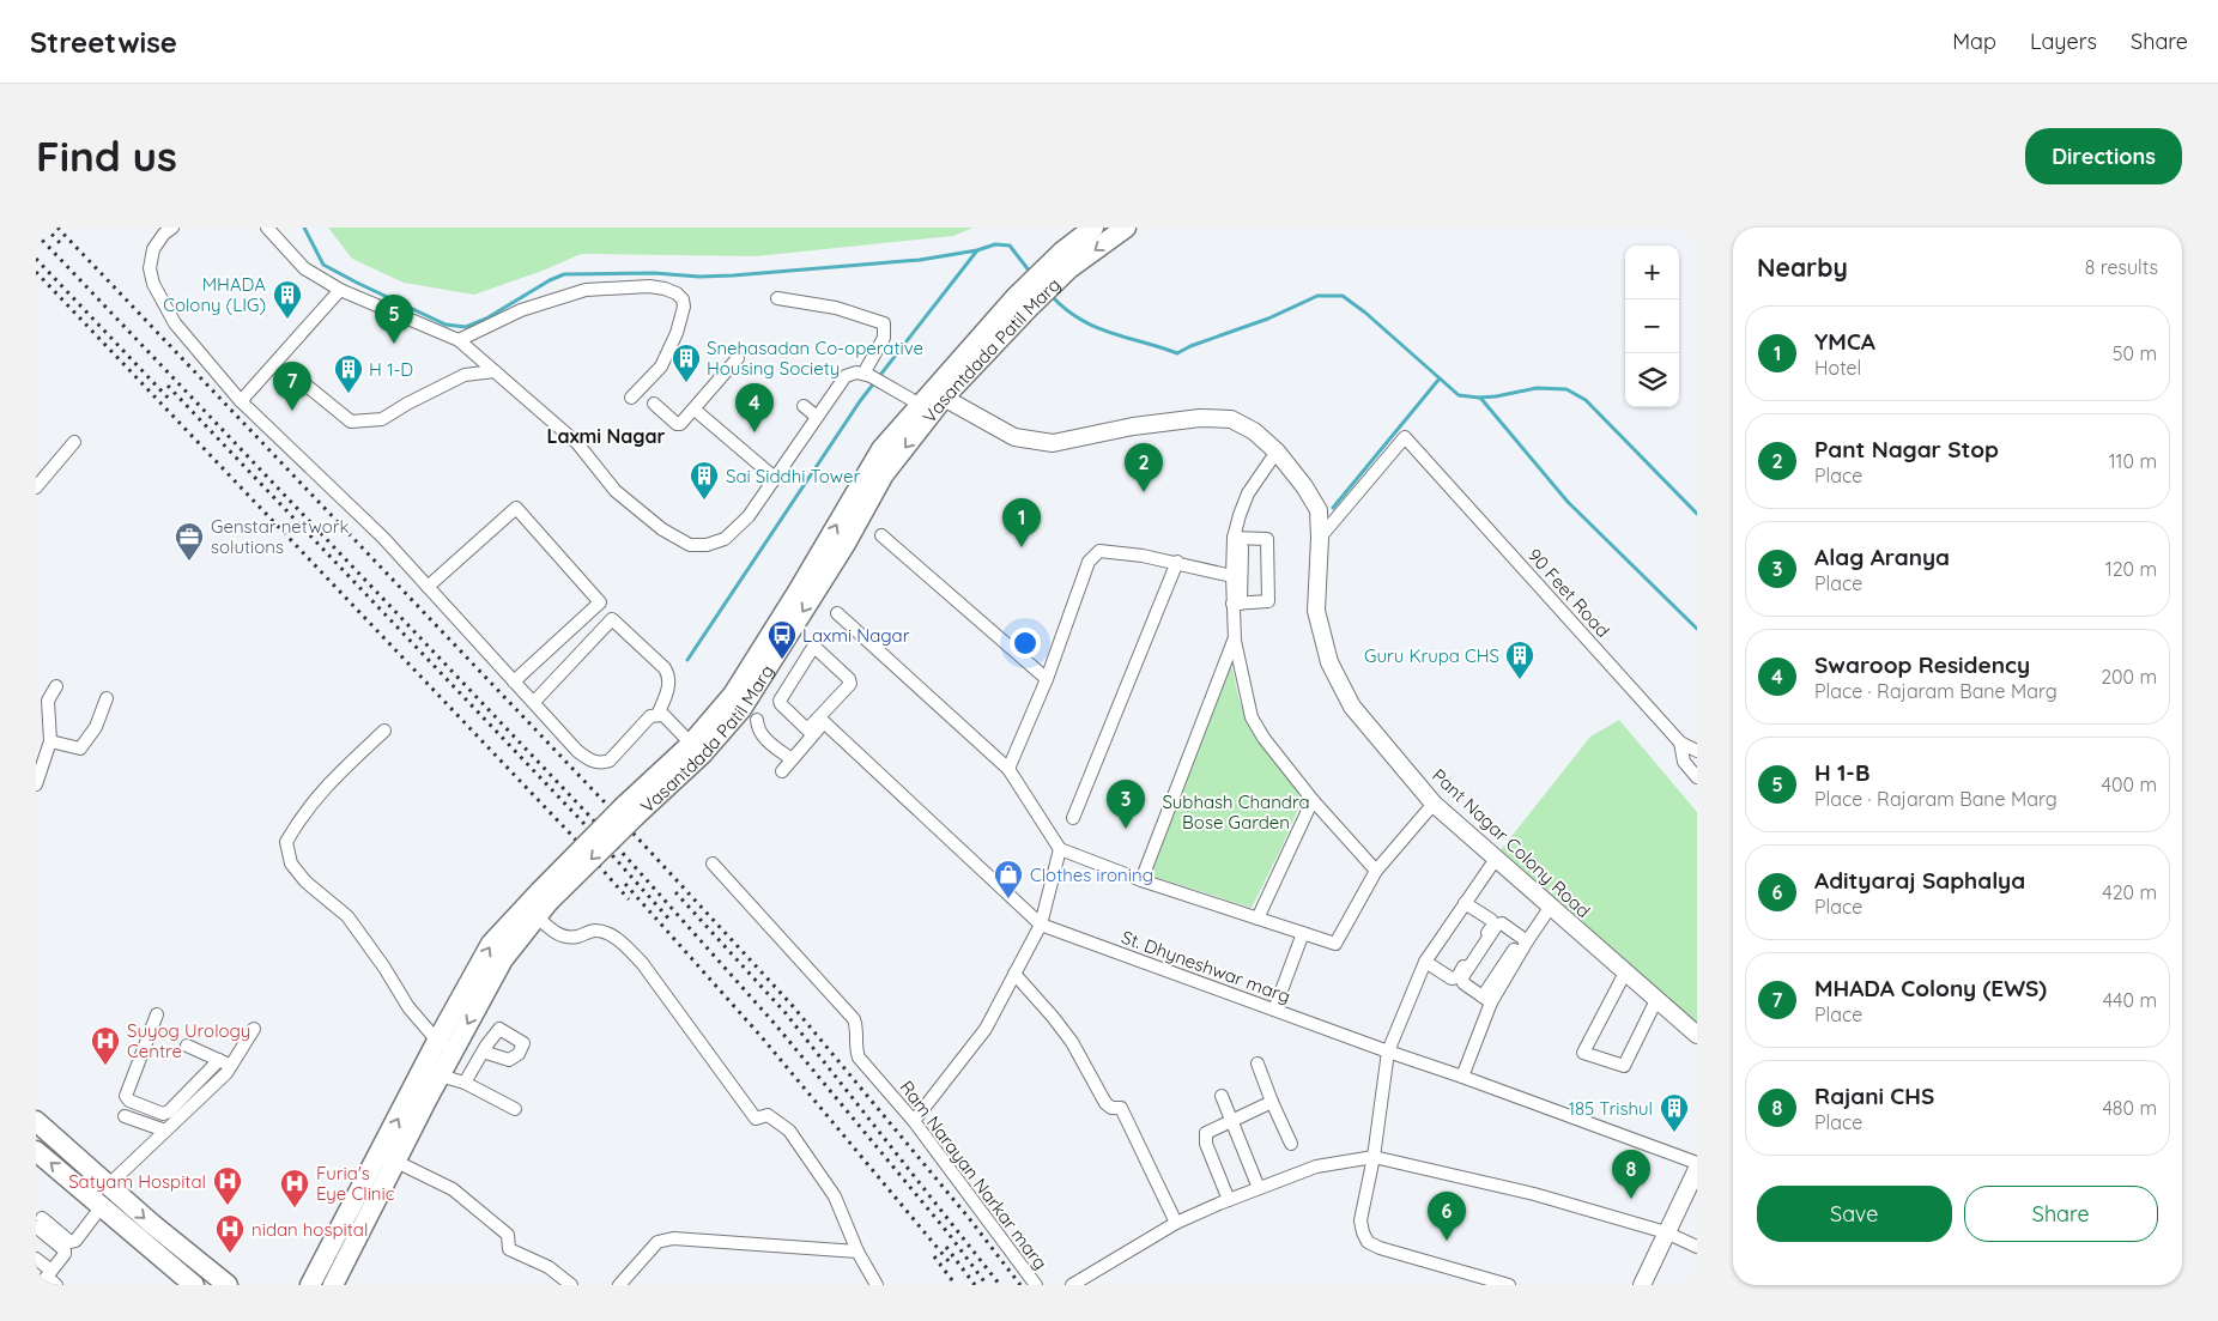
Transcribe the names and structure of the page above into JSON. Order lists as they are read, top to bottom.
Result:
{
  "streets": {
    "main road": ["Vasantdada Patil Marg"],
    "street": [
      "90 Feet Road",
      "Pant Nagar Colony Road",
      "St. Dhyneshwar marg",
      "Ram Narayan Narkar marg"
    ]
  },
  "crossings": [
    ["Vasantdada Patil Marg", "Pant Nagar Colony Road"],
    ["90 Feet Road", "Pant Nagar Colony Road"]
  ],
  "districts": ["Laxmi Nagar"],
  "parks": ["Subhash Chandra Bose Garden"],
  "places": {
    "building": [
      "MHADA Colony (LIG)",
      "Snehasadan Co-operative Housing Society",
      "H 1-D",
      "Sai Siddhi Tower",
      "Guru Krupa CHS",
      "185 Trishul"
    ],
    "office": ["Genstar network solutions"],
    "bus stop": ["Laxmi Nagar"],
    "shop": ["Clothes ironing"],
    "hospital": [
      "Suyog Urology Centre",
      "Satyam Hospital",
      "Furia's Eye Clinic",
      "nidan hospital"
    ]
  },
  "page": {
    "header": "Streetwise",
    "nav": ["Map", "Layers", "Share"],
    "buttons": [
      "Directions",
      ["Save", "Share"]
    ],
    "title": "Find us",
    "heading": ["Nearby", "8 results"],
    "map_buttons": ["+", "−"],
    "pins": [
      "5",
      "7",
      "4",
      "2",
      "1",
      "3",
      "8",
      "6"
    ],
    "list": [
      {
        "mark": "1",
        "name": "YMCA",
        "note": "Hotel",
        "value": "50 m"
      },
      {
        "mark": "2",
        "name": "Pant Nagar Stop",
        "note": "Place",
        "value": "110 m"
      },
      {
        "mark": "3",
        "name": "Alag Aranya",
        "note": "Place",
        "value": "120 m"
      },
      {
        "mark": "4",
        "name": "Swaroop Residency",
        "note": "Place · Rajaram Bane Marg",
        "value": "200 m"
      },
      {
        "mark": "5",
        "name": "H 1-B",
        "note": "Place · Rajaram Bane Marg",
        "value": "400 m"
      },
      {
        "mark": "6",
        "name": "Adityaraj Saphalya",
        "note": "Place",
        "value": "420 m"
      },
      {
        "mark": "7",
        "name": "MHADA Colony (EWS)",
        "note": "Place",
        "value": "440 m"
      },
      {
        "mark": "8",
        "name": "Rajani CHS",
        "note": "Place",
        "value": "480 m"
      }
    ]
  }
}
